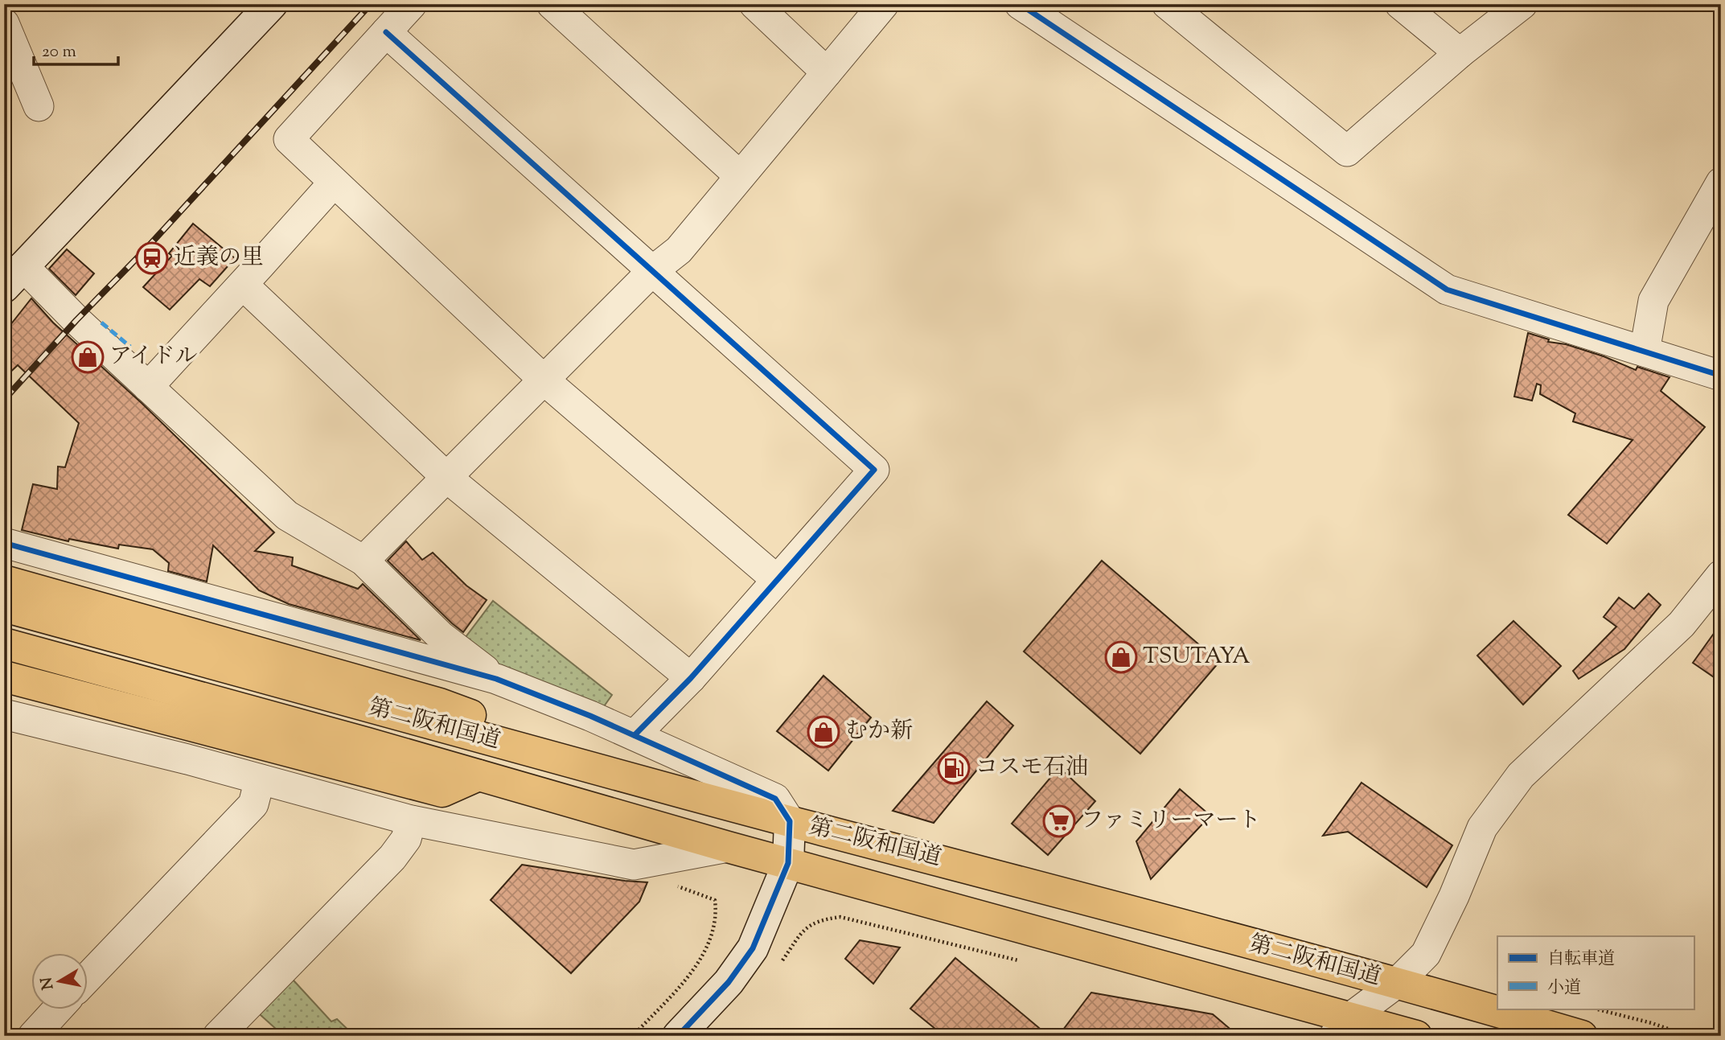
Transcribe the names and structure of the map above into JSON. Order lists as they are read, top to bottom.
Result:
{
  "streets": {
    "highway": ["第二阪和国道"]
  },
  "places": {
    "station": ["近義の里"],
    "shop": ["アイドル", "TSUTAYA", "むか新"],
    "fuel station": ["コスモ石油"],
    "supermarket": ["ファミリーマート"]
  },
  "legend": ["自転車道", "小道"],
  "scale_bar": "20 m",
  "north": "left"
}
